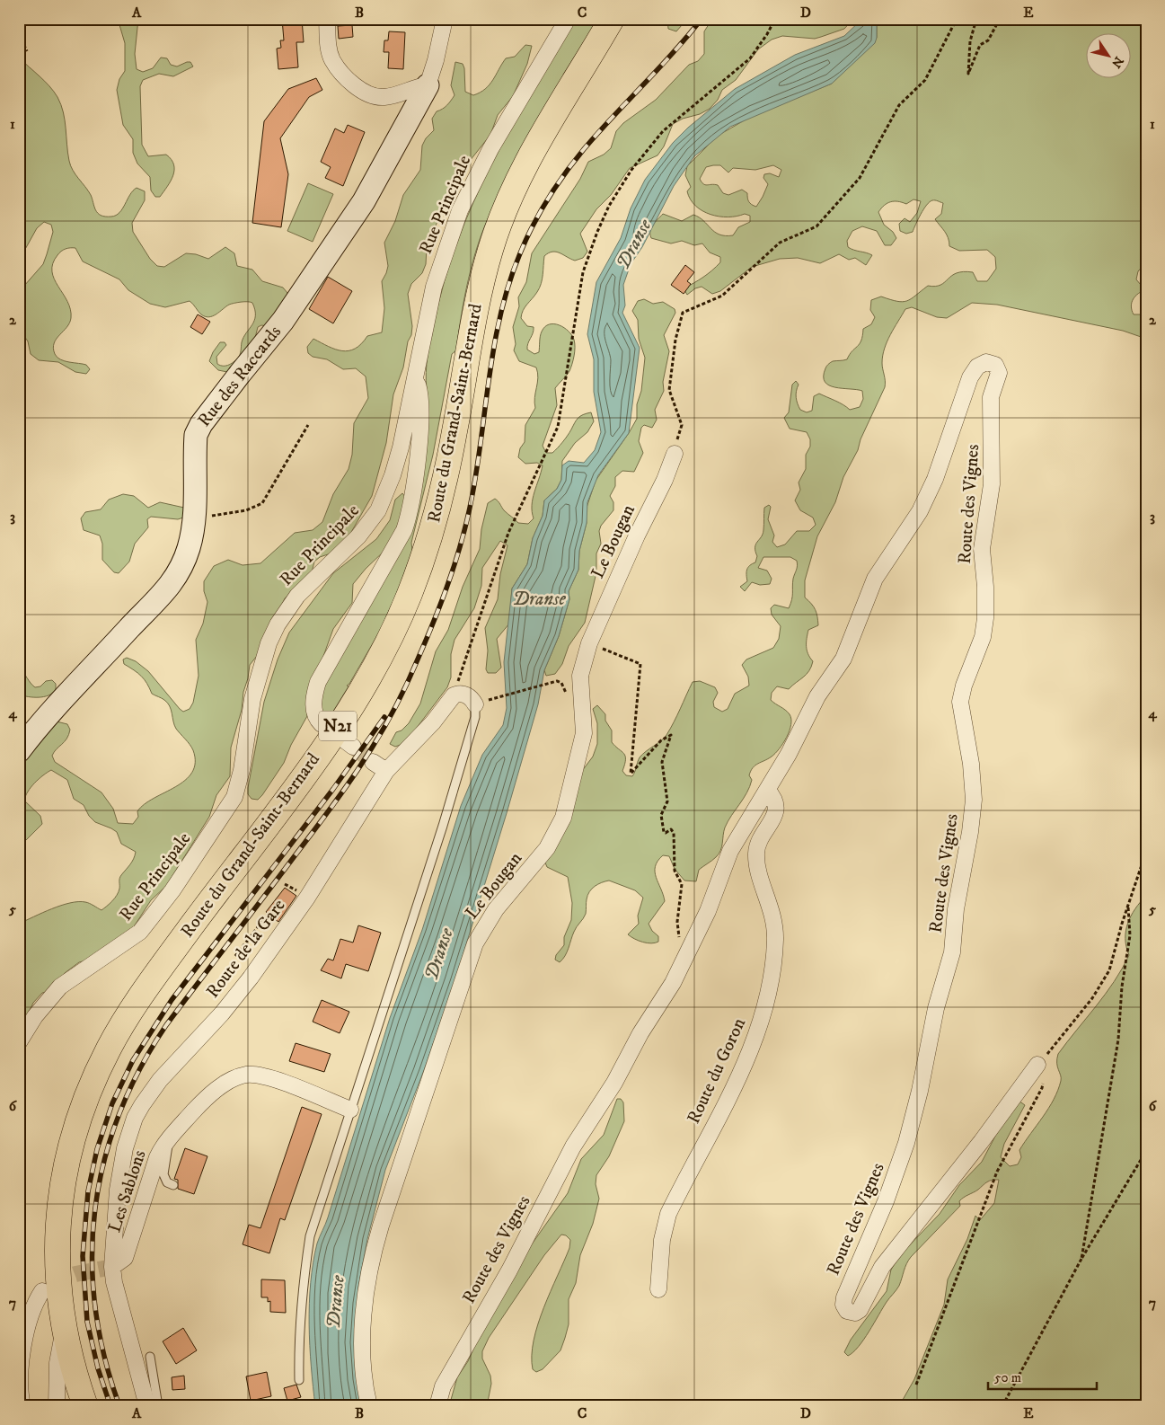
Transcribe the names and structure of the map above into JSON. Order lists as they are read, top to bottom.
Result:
{
  "streets": {
    "main road": ["Route du Grand-Saint-Bernard", "N21"],
    "street": [
      "Rue Principale",
      "Rue des Raccards",
      "Route des Vignes",
      "Le Bougan",
      "Route de la Gare",
      "Route du Goron",
      "Les Sablons"
    ]
  },
  "crossings": [
    ["Route des Vignes", "Route du Goron"],
    ["Route de la Gare", "Les Sablons"]
  ],
  "water": ["Dranse"],
  "scale_bar": "50 m",
  "north": "bottom right",
  "grid": {
    "columns": [
      "A",
      "B",
      "C",
      "D",
      "E"
    ],
    "rows": [
      "1",
      "2",
      "3",
      "4",
      "5",
      "6",
      "7"
    ]
  }
}
